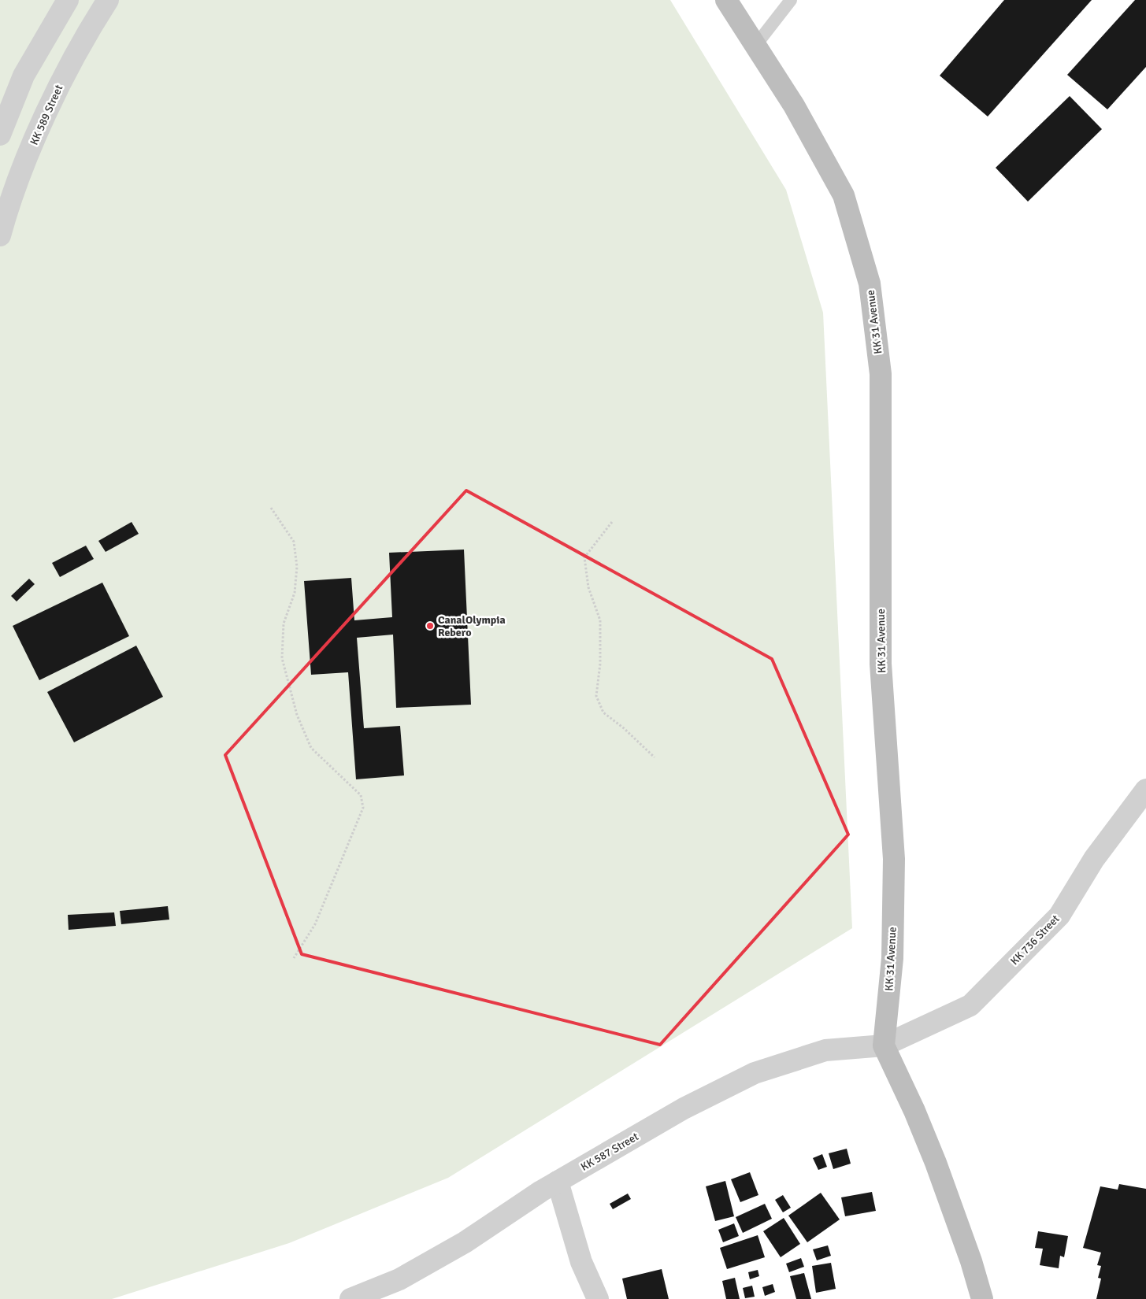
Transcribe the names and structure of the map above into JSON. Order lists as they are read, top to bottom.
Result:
{
  "streets": {
    "main road": ["KK 31 Avenue"],
    "street": ["KK 589 Street", "KK 736 Street", "KK 587 Street"]
  },
  "crossings": [
    ["KK 31 Avenue", "KK 736 Street"],
    ["KK 31 Avenue", "KK 587 Street"],
    ["KK 736 Street", "KK 587 Street"]
  ],
  "places": ["CanalOlympia Rebero"]
}
